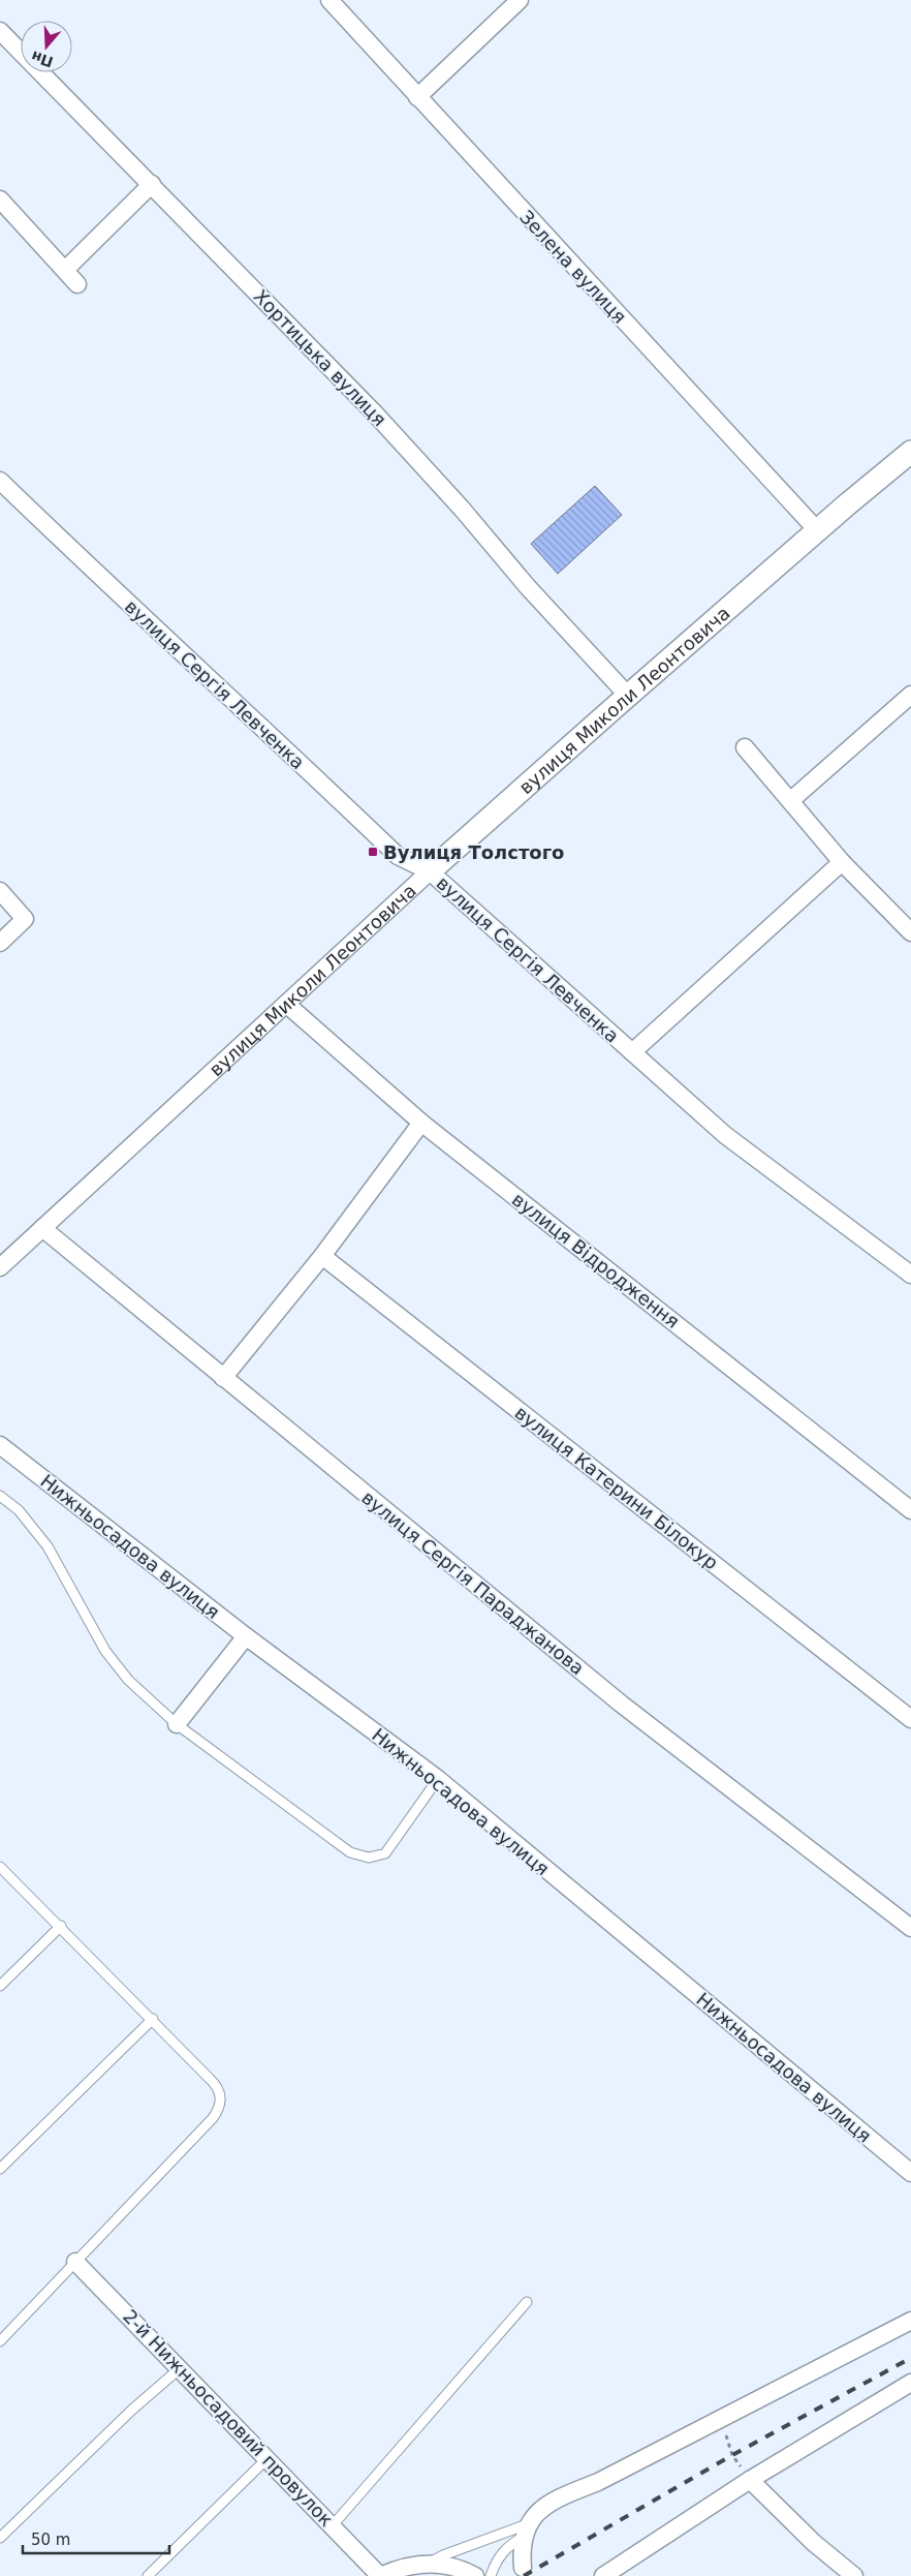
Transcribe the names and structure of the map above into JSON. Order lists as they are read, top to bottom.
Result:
{
  "streets": {
    "street": [
      "Зелена вулиця",
      "Хортицька вулиця",
      "вулиця Сергія Левченка",
      "вулиця Миколи Леонтовича",
      "вулиця Відродження",
      "вулиця Катерини Білокур",
      "Нижньосадова вулиця",
      "вулиця Сергія Параджанова",
      "2-й Нижньосадовий провулок"
    ]
  },
  "crossings": [
    ["Зелена вулиця", "вулиця Миколи Леонтовича"],
    ["Хортицька вулиця", "вулиця Миколи Леонтовича"],
    ["вулиця Сергія Левченка", "вулиця Миколи Леонтовича"],
    ["вулиця Миколи Леонтовича", "вулиця Відродження"],
    ["вулиця Миколи Леонтовича", "вулиця Сергія Параджанова"]
  ],
  "places": {
    "transit": ["Вулиця Толстого"]
  },
  "scale_bar": "50 m",
  "north": "bottom"
}
